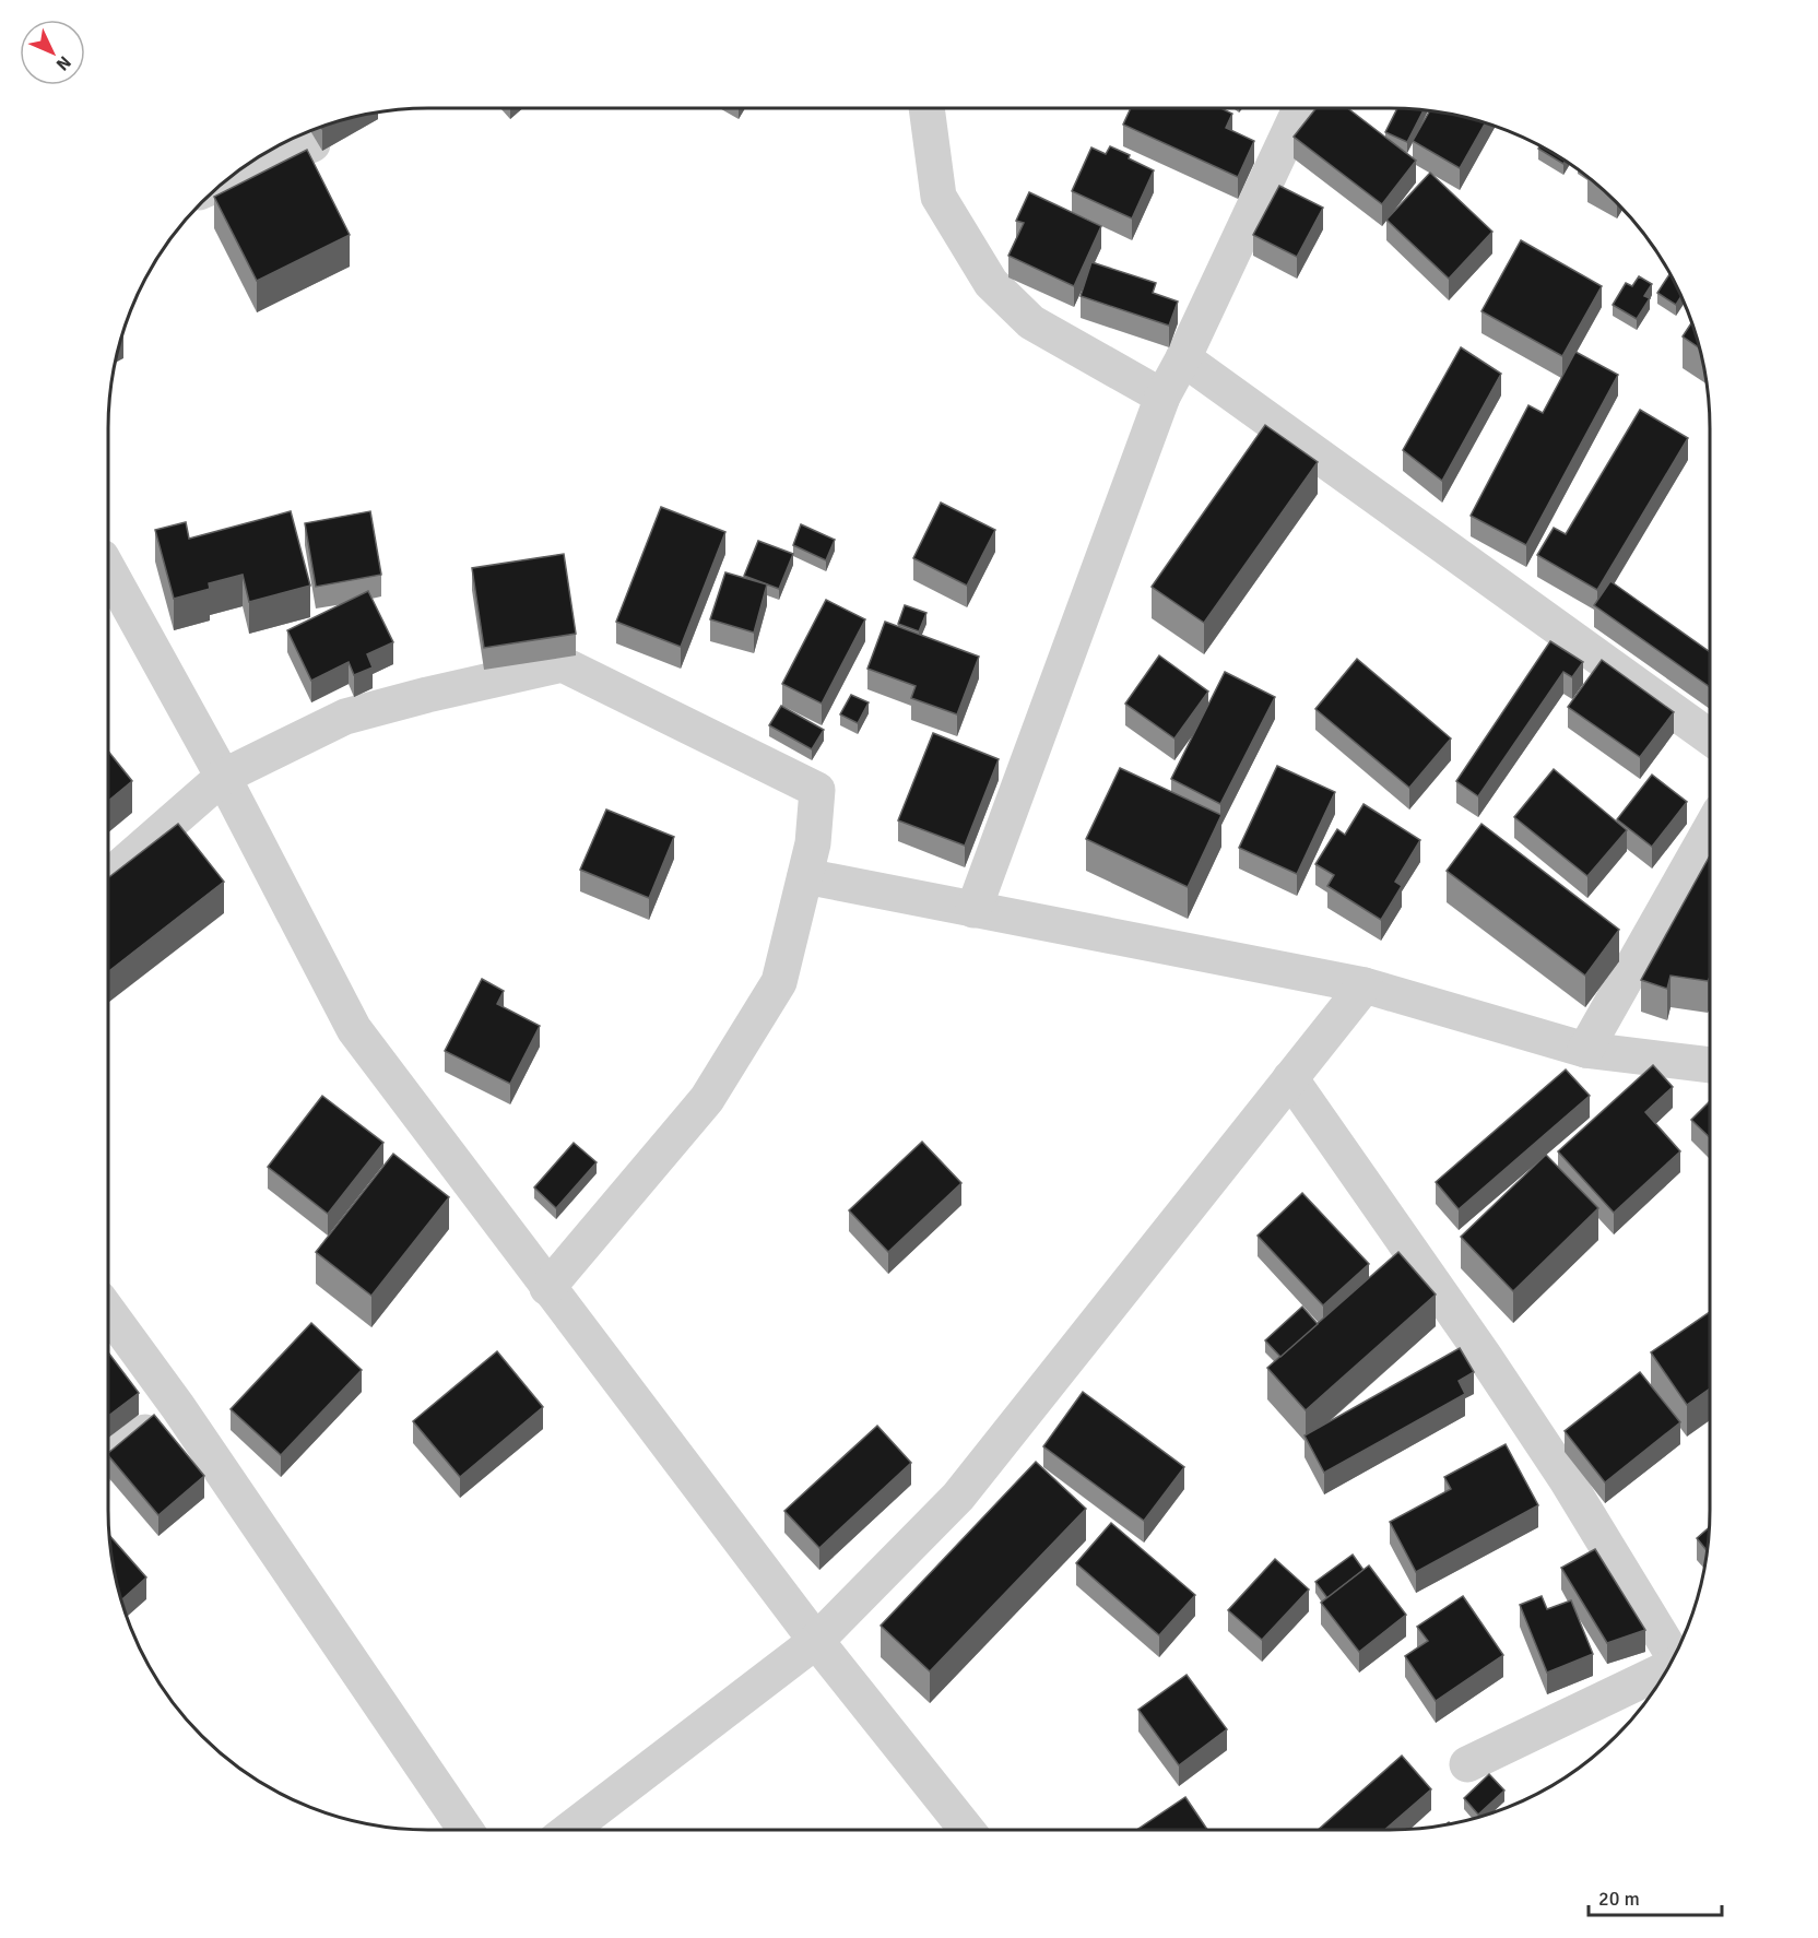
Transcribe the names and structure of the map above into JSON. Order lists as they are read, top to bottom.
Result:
{
  "scale_bar": "20 m",
  "north": "bottom right"
}
